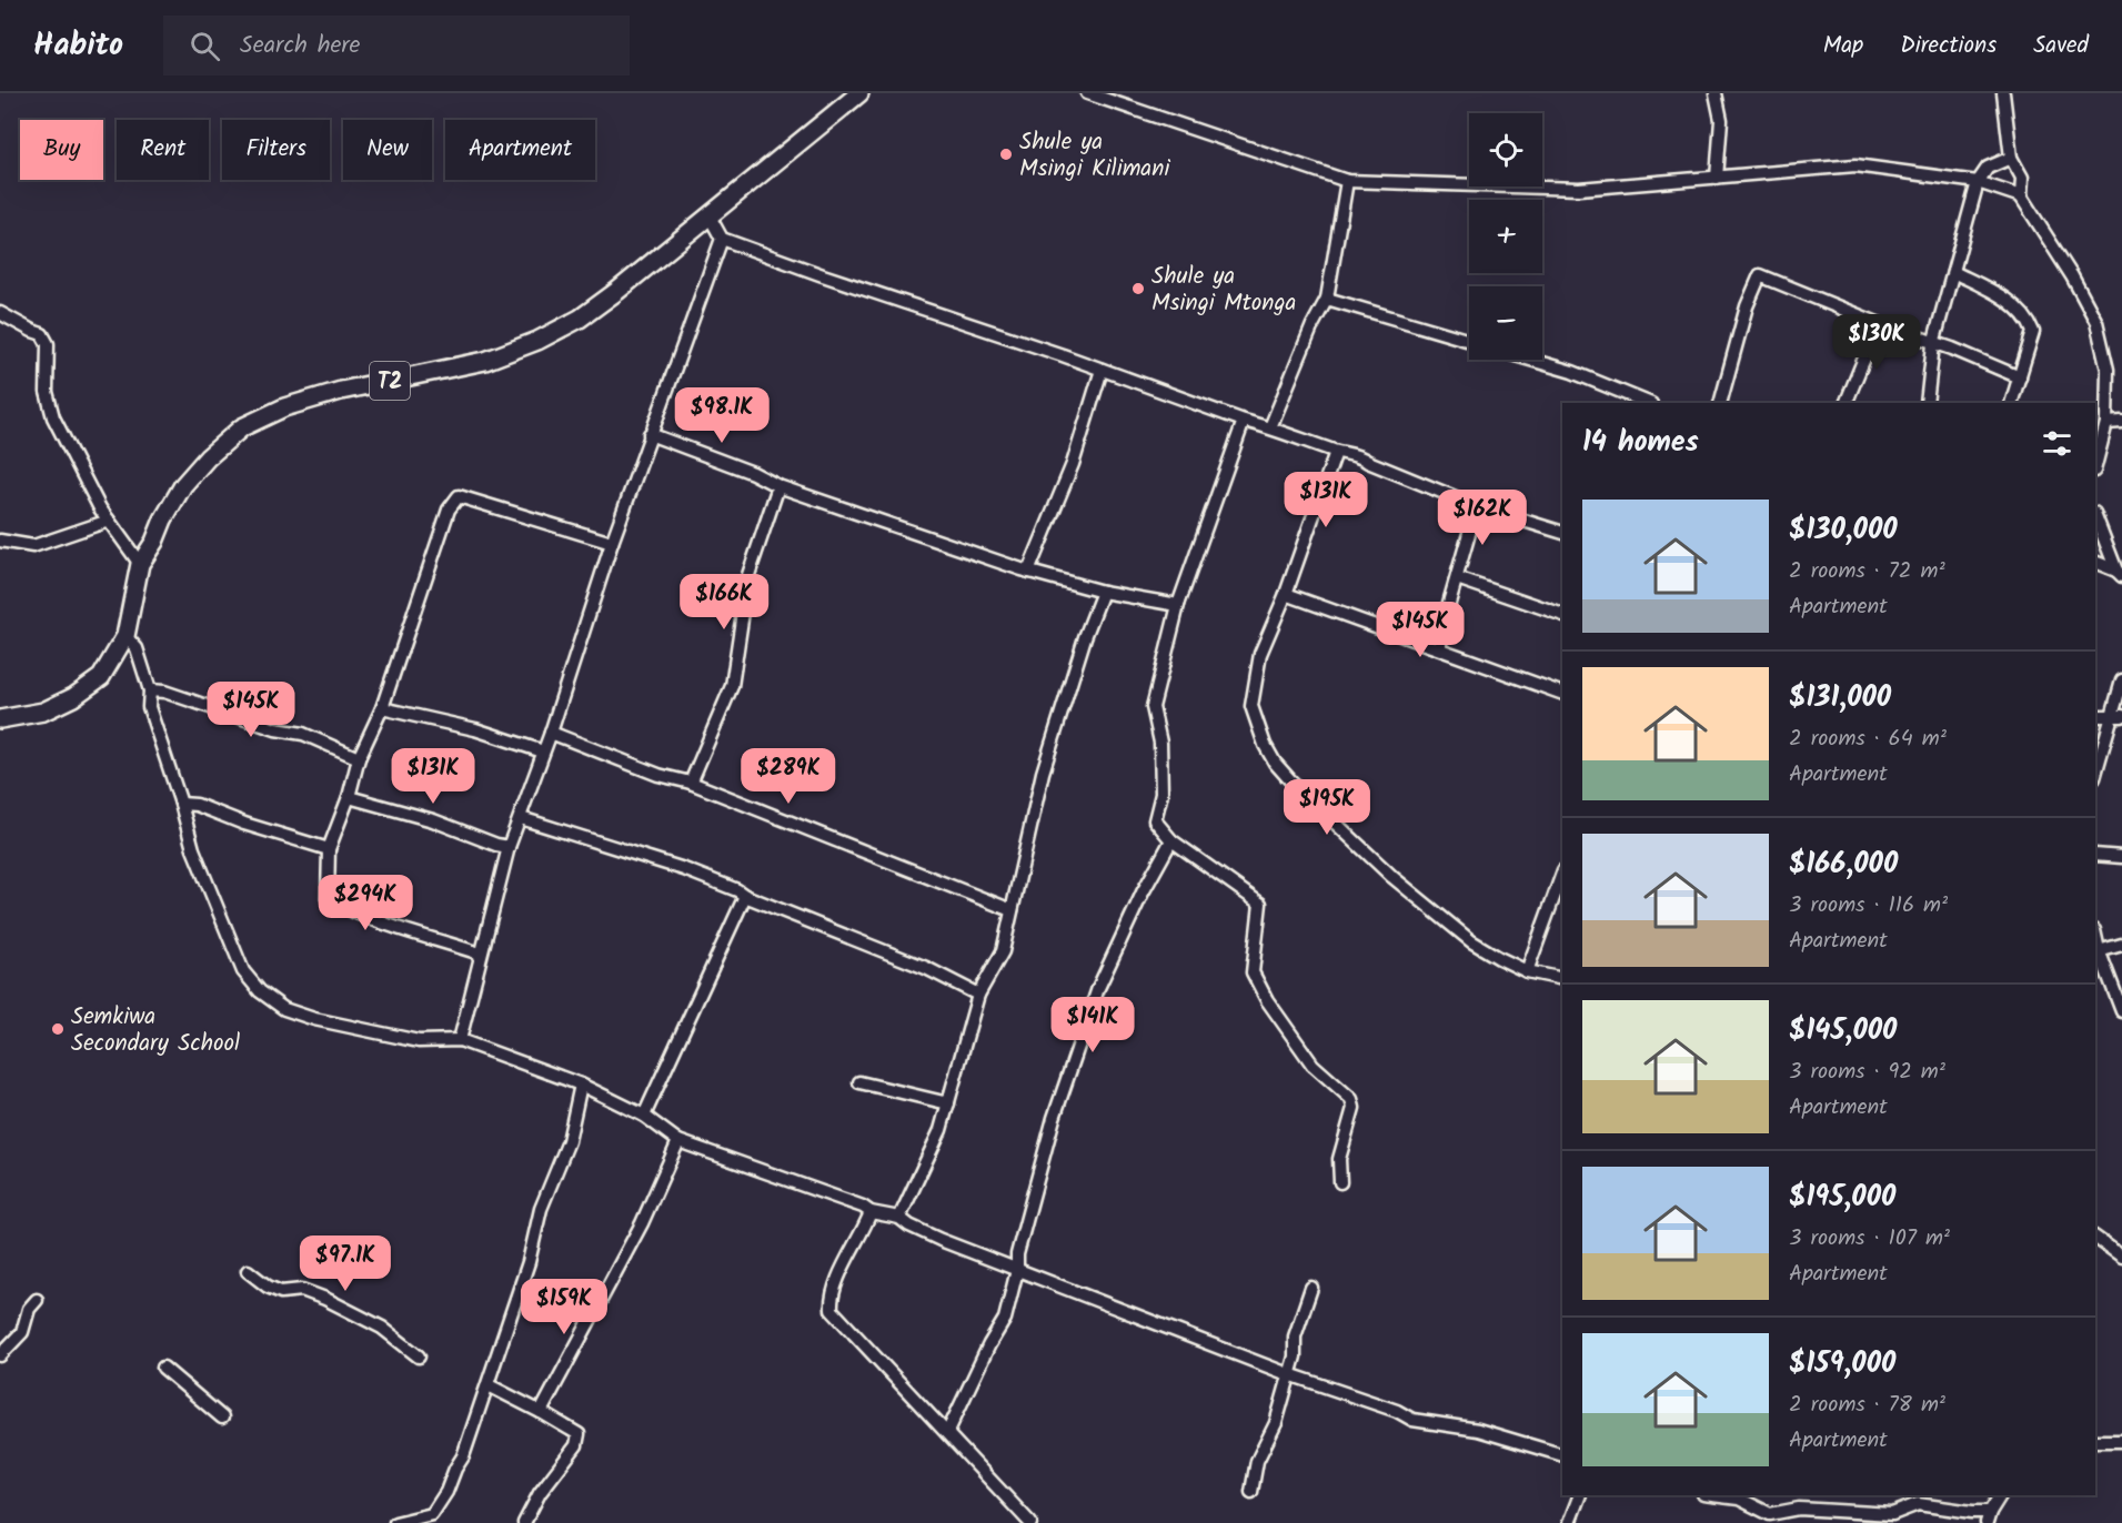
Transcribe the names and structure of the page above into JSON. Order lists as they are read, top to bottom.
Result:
{
  "streets": {
    "highway": ["T2"]
  },
  "places": ["Shule ya Msingi Kilimani", "Shule ya Msingi Mtonga", "Semkiwa Secondary School"],
  "page": {
    "header": "Habito",
    "search": "Search here",
    "nav": ["Map", "Directions", "Saved"],
    "map_buttons": ["+", "−"],
    "chip": [
      "Buy",
      "Rent",
      "Filters",
      "New",
      "Apartment"
    ],
    "price": [
      "$130K",
      "$98.1K",
      "$131K",
      "$162K",
      "$166K",
      "$145K",
      "$145K",
      "$131K",
      "$289K",
      "$195K",
      "$294K",
      "$141K",
      "$97.1K",
      "$159K"
    ],
    "heading": "14 homes",
    "list": [
      {
        "name": "$130,000",
        "note": "2 rooms · 72 m² · Apartment"
      },
      {
        "name": "$131,000",
        "note": "2 rooms · 64 m² · Apartment"
      },
      {
        "name": "$166,000",
        "note": "3 rooms · 116 m² · Apartment"
      },
      {
        "name": "$145,000",
        "note": "3 rooms · 92 m² · Apartment"
      },
      {
        "name": "$195,000",
        "note": "3 rooms · 107 m² · Apartment"
      },
      {
        "name": "$159,000",
        "note": "2 rooms · 78 m² · Apartment"
      }
    ]
  }
}
